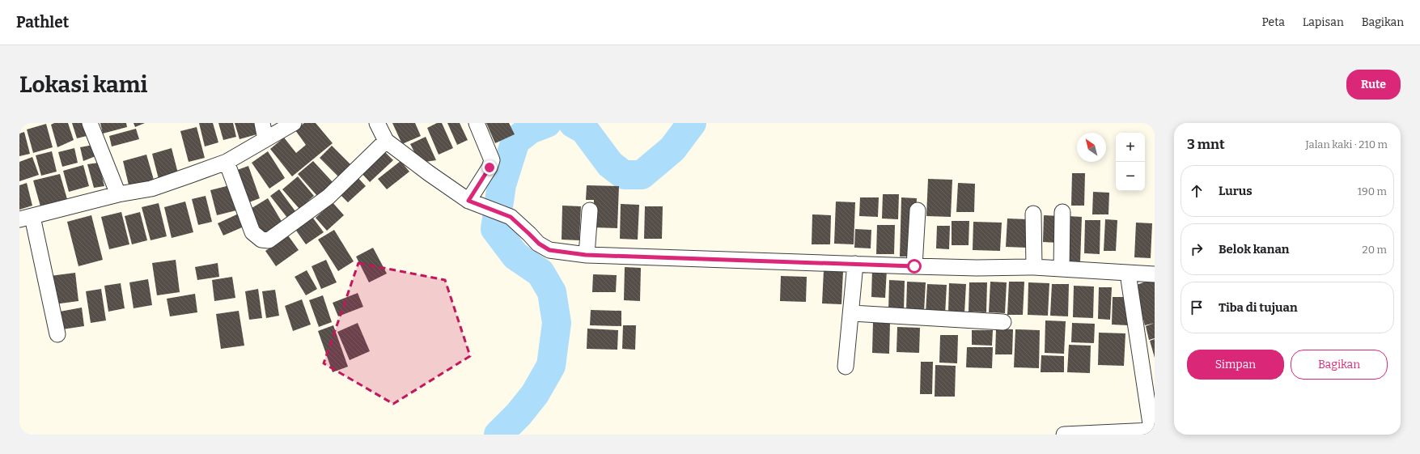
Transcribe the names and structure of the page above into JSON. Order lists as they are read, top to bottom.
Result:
{
  "north": "top left",
  "page": {
    "header": "Pathlet",
    "nav": ["Peta", "Lapisan", "Bagikan"],
    "buttons": [
      "Rute",
      ["Simpan", "Bagikan"]
    ],
    "title": "Lokasi kami",
    "heading": ["3 mnt", "Jalan kaki · 210 m"],
    "map_buttons": ["+", "−"],
    "list": [
      ["Lurus", "190 m"],
      ["Belok kanan", "20 m"],
      "Tiba di tujuan"
    ]
  }
}
